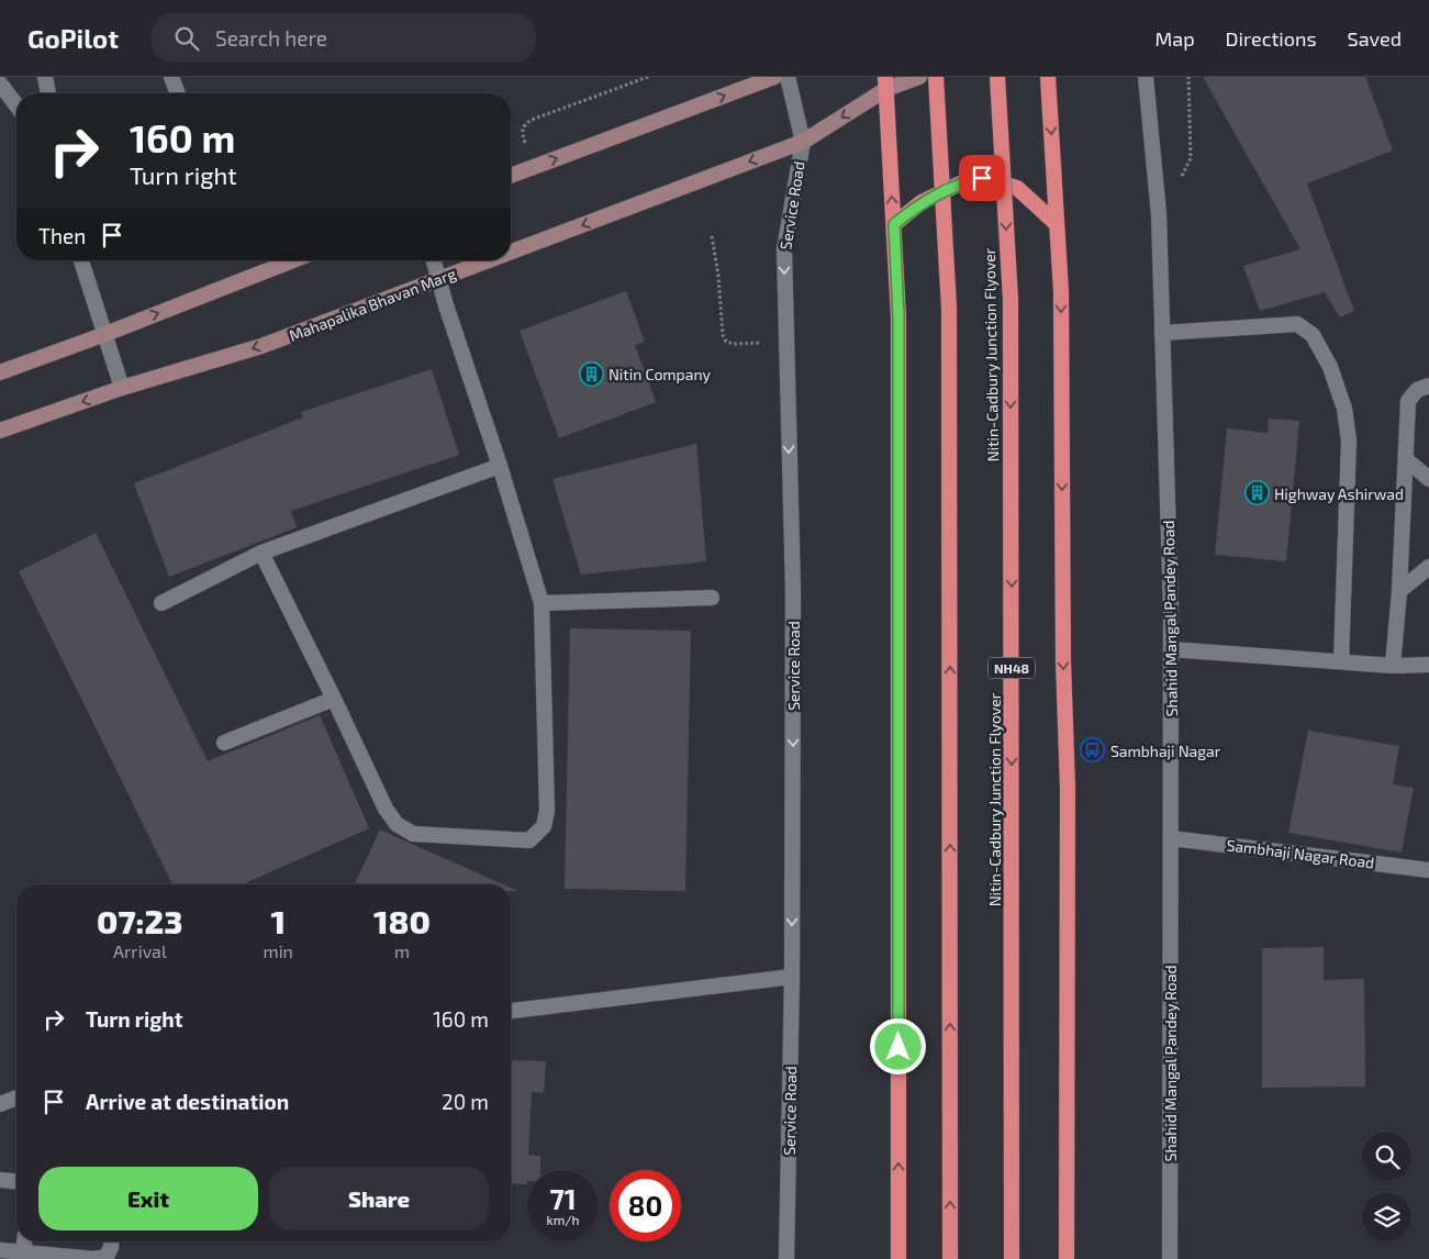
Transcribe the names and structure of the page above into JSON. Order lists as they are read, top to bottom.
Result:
{
  "streets": {
    "highway": ["Nitin-Cadbury Junction Flyover", "NH48"],
    "main road": ["Mahapalika Bhavan Marg"],
    "street": ["Service Road", "Shahid Mangal Pandey Road", "Sambhaji Nagar Road"]
  },
  "crossings": [
    ["Service Road", "Mahapalika Bhavan Marg"],
    ["Shahid Mangal Pandey Road", "Sambhaji Nagar Road"]
  ],
  "one_way": ["Service Road"],
  "places": {
    "building": ["Nitin Company", "Highway Ashirwad"],
    "bus stop": ["Sambhaji Nagar"]
  },
  "page": {
    "header": "GoPilot",
    "search": "Search here",
    "nav": ["Map", "Directions", "Saved"],
    "turn": ["160 m", "Turn right"],
    "then": "Then",
    "eta": [
      "07:23",
      "Arrival",
      "1",
      "min",
      "180",
      "m"
    ],
    "list": [
      {
        "name": "Turn right",
        "value": "160 m"
      },
      {
        "name": "Arrive at destination",
        "value": "20 m"
      }
    ],
    "buttons": ["Exit", "Share"],
    "speed": "71 km/h",
    "limit": "80"
  }
}
